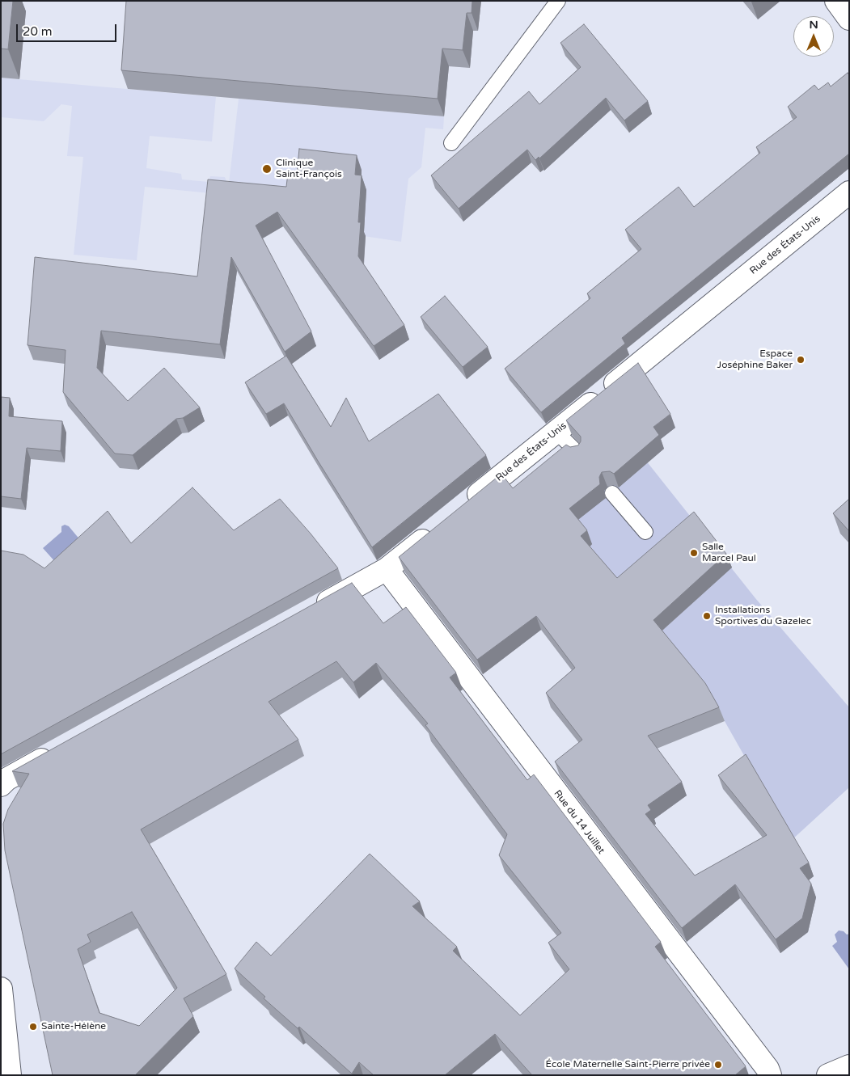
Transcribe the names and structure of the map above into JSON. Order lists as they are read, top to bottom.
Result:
{
  "streets": {
    "street": ["Rue des États-Unis", "Rue du 14 Juillet"]
  },
  "places": [
    "Clinique Saint-François",
    "Espace Joséphine Baker",
    "Salle Marcel Paul",
    "Installations Sportives du Gazelec",
    "Sainte-Hélène",
    "École Maternelle Saint-Pierre privée"
  ],
  "scale_bar": "20 m",
  "north": "top"
}
